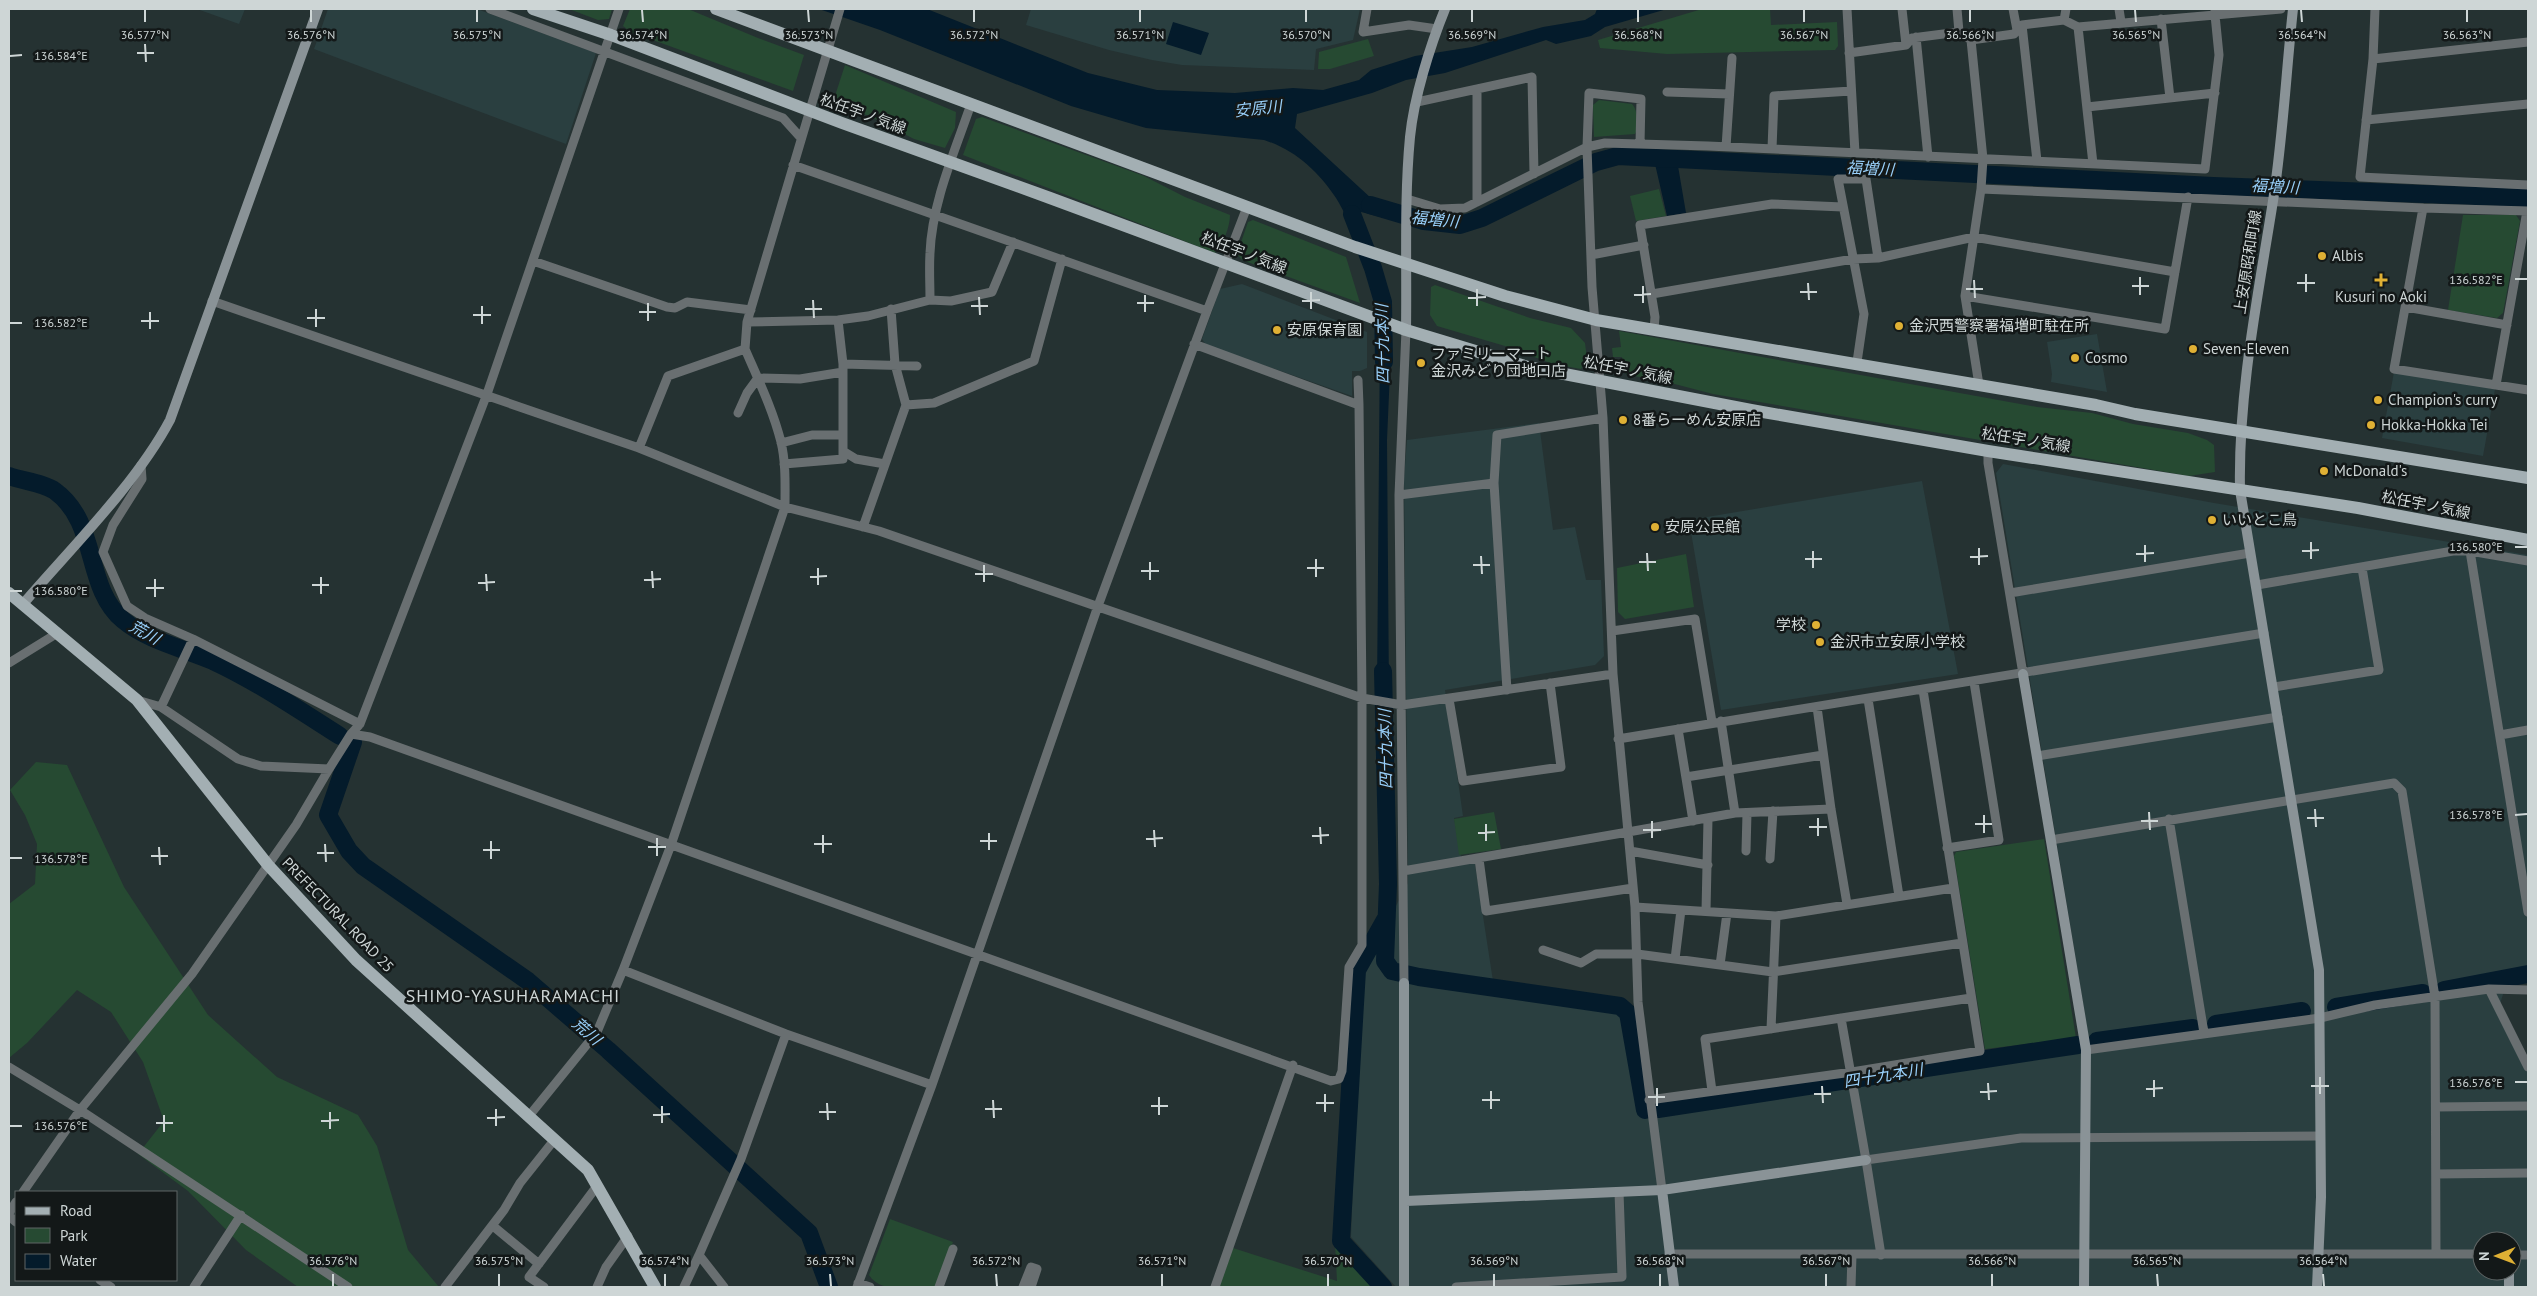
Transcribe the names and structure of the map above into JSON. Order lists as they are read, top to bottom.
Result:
{
  "streets": {
    "main road": ["松任宇ノ気線", "PREFECTURAL ROAD 25"],
    "street": ["上安原昭和町線"]
  },
  "crossings": [
    ["松任宇ノ気線", "上安原昭和町線"]
  ],
  "districts": ["SHIMO-YASUHARAMACHI"],
  "water": [
    "安原川",
    "福増川",
    "四十九本川",
    "荒川"
  ],
  "places": {
    "other": [
      "Albis",
      "金沢西警察署福増町駐在所",
      "安原保育園",
      "Seven-Eleven",
      "Cosmo",
      "ファミリーマート 金沢みどり団地口店",
      "Champion's curry",
      "8番らーめん安原店",
      "Hokka-Hokka Tei",
      "McDonald's",
      "いいとこ鳥",
      "安原公民館",
      "学校",
      "金沢市立安原小学校"
    ],
    "health": ["Kusuri no Aoki"]
  },
  "legend": ["Road", "Park", "Water"],
  "north": "left",
  "coordinates": [
    "36.577°N",
    "36.576°N",
    "36.575°N",
    "36.574°N",
    "36.573°N",
    "36.572°N",
    "36.571°N",
    "36.570°N",
    "36.569°N",
    "36.568°N",
    "36.567°N",
    "36.566°N",
    "36.565°N",
    "36.564°N",
    "36.563°N",
    "136.584°E",
    "136.582°E",
    "136.580°E",
    "136.578°E",
    "136.576°E"
  ]
}
